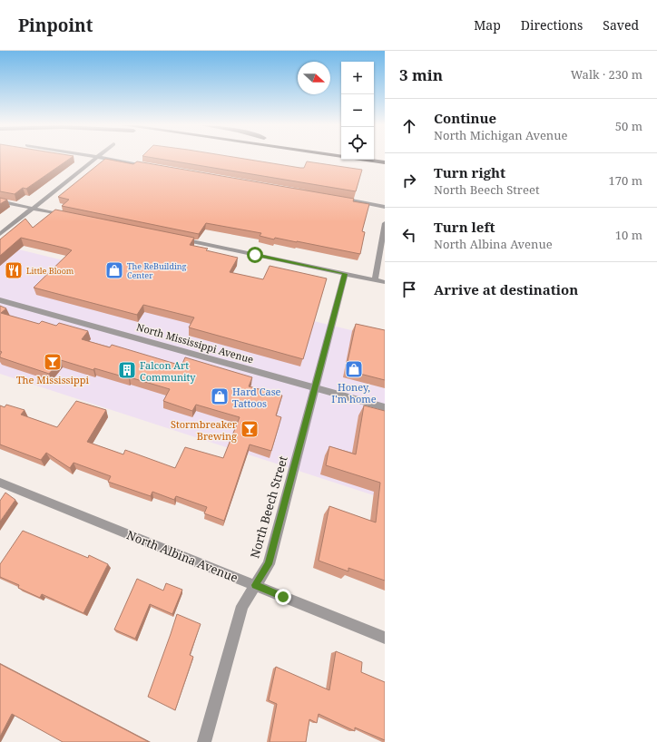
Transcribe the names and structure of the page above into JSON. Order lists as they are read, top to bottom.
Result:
{
  "streets": {
    "street": ["North Mississippi Avenue", "North Beech Street", "North Albina Avenue"]
  },
  "crossings": [
    ["North Mississippi Avenue", "North Beech Street"],
    ["North Beech Street", "North Albina Avenue"]
  ],
  "places": {
    "restaurant": ["Little Bloom"],
    "shop": ["The ReBuilding Center", "Honey, I'm home", "Hard Case Tattoos"],
    "bar": ["The Mississippi", "Stormbreaker Brewing"],
    "building": ["Falcon Art Community"]
  },
  "north": "right",
  "page": {
    "header": "Pinpoint",
    "nav": ["Map", "Directions", "Saved"],
    "heading": ["3 min", "Walk · 230 m"],
    "map_buttons": ["+", "−"],
    "list": [
      ["Continue", "North Michigan Avenue", "50 m"],
      ["Turn right", "North Beech Street", "170 m"],
      ["Turn left", "North Albina Avenue", "10 m"],
      "Arrive at destination"
    ]
  }
}
